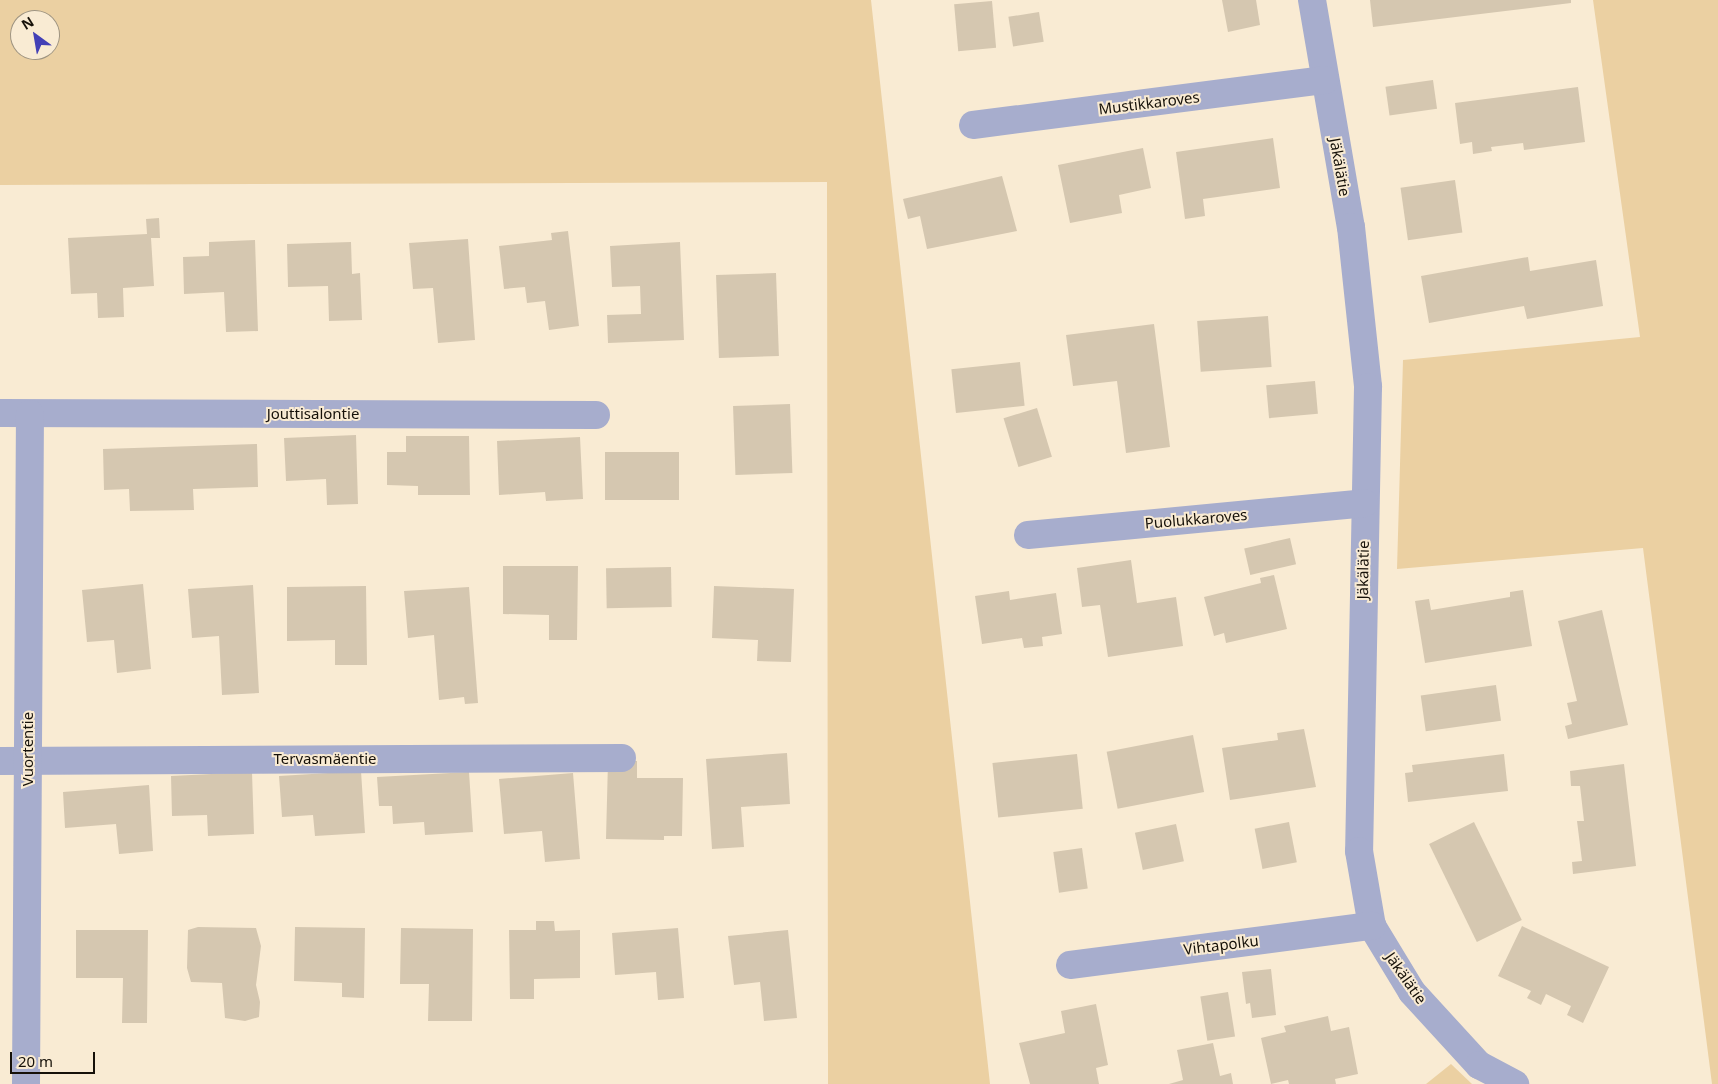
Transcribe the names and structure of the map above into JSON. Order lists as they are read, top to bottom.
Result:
{
  "streets": {
    "street": [
      "Mustikkaroves",
      "Jäkälätie",
      "Jouttisalontie",
      "Puolukkaroves",
      "Vuortentie",
      "Tervasmäentie",
      "Vihtapolku"
    ]
  },
  "crossings": [
    ["Mustikkaroves", "Jäkälätie"],
    ["Jäkälätie", "Puolukkaroves"],
    ["Jäkälätie", "Vihtapolku"],
    ["Jouttisalontie", "Vuortentie"],
    ["Vuortentie", "Tervasmäentie"]
  ],
  "scale_bar": "20 m",
  "north": "top left"
}
